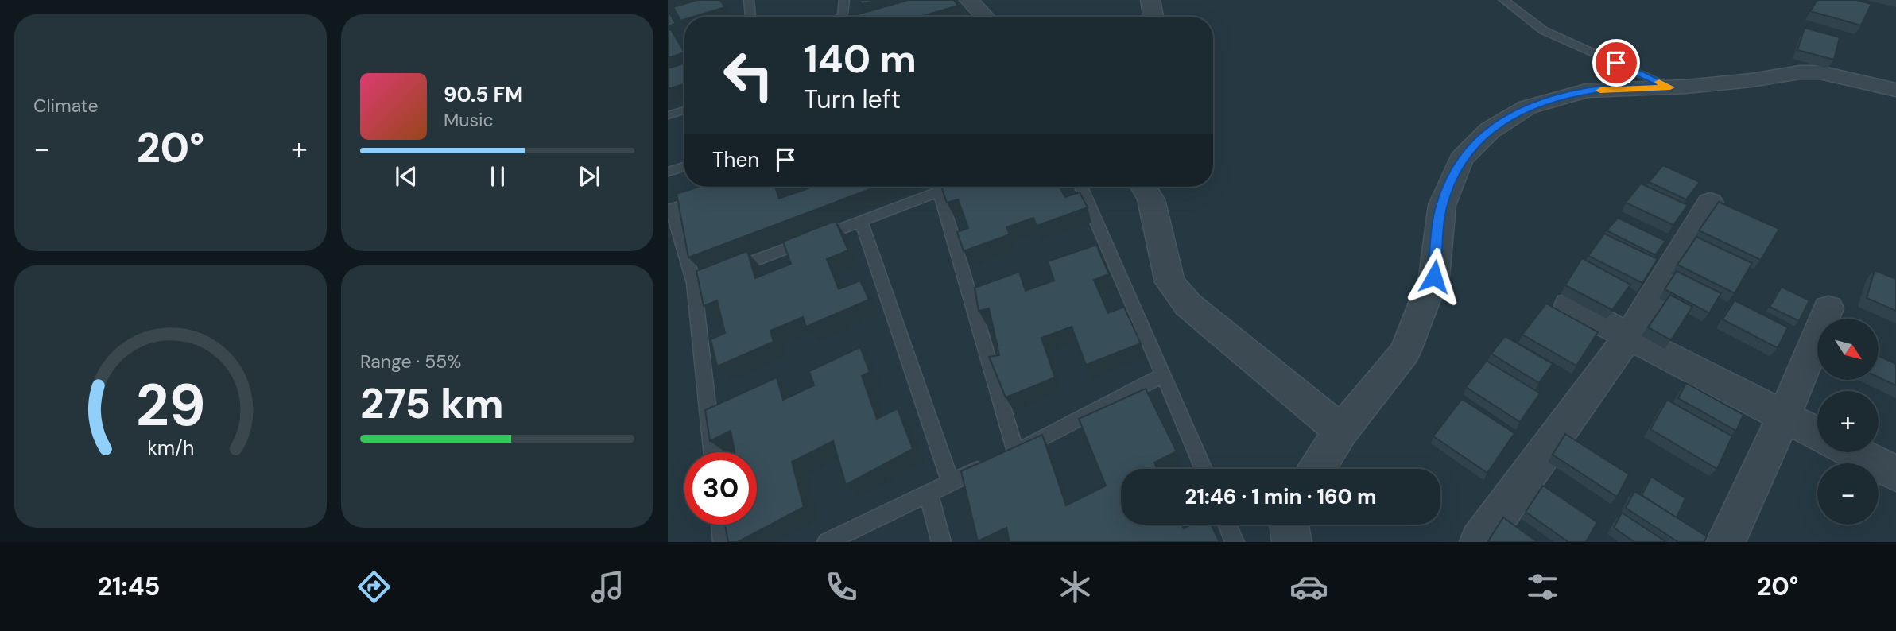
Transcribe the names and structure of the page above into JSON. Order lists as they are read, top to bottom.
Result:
{
  "north": "bottom right",
  "page": {
    "tile": [
      "Climate",
      ["Range · 55%", "275 km"]
    ],
    "turn": ["140 m", "Turn left"],
    "song": ["90.5 FM", "Music"],
    "heat": ["−", "20°", "+"],
    "then": "Then",
    "map_buttons": ["+", "−"],
    "limit": "30",
    "trip": "21:46 · 1 min · 160 m",
    "tabs": ["21:45", "20°"],
    "gauge": ["29", "km/h"]
  }
}
